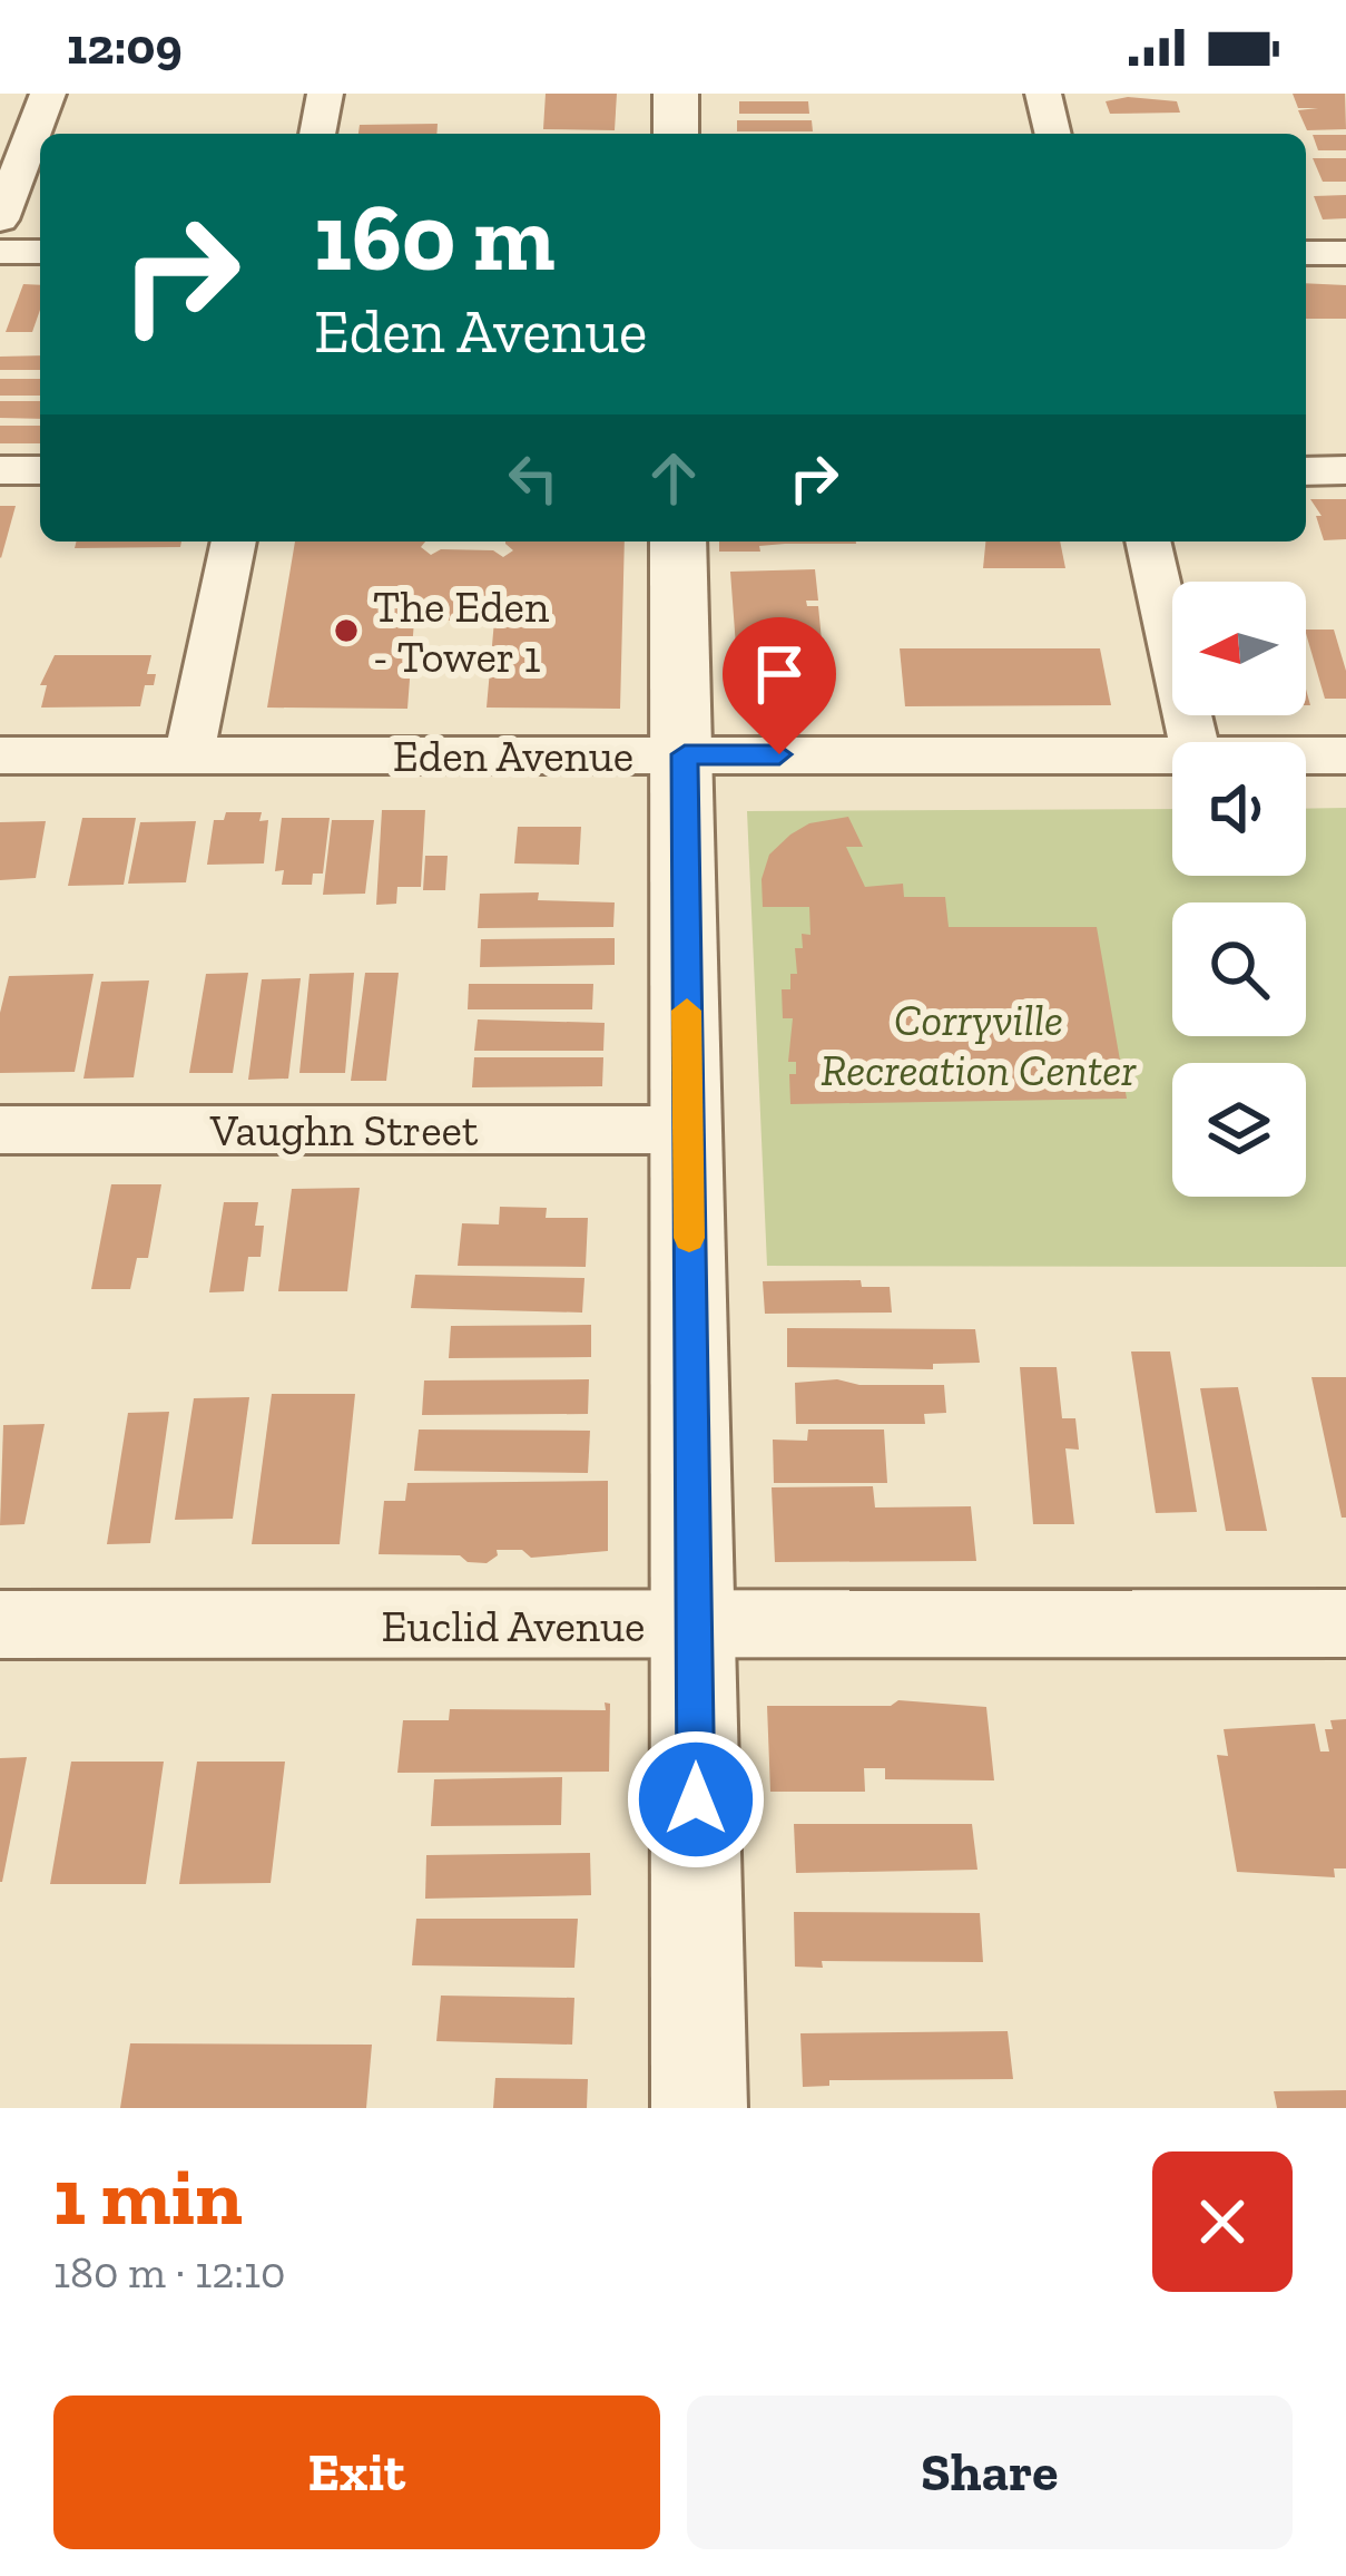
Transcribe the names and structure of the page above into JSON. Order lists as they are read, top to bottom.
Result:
{
  "streets": {
    "street": ["Eden Avenue", "Vaughn Street", "Euclid Avenue"]
  },
  "parks": ["Corryville Recreation Center"],
  "places": ["The Eden - Tower 1"],
  "north": "left",
  "page": {
    "status": "12:09",
    "turn": ["160 m", "Eden Avenue"],
    "heading": ["1 min", "180 m · 12:10"],
    "buttons": ["Exit", "Share"]
  }
}
